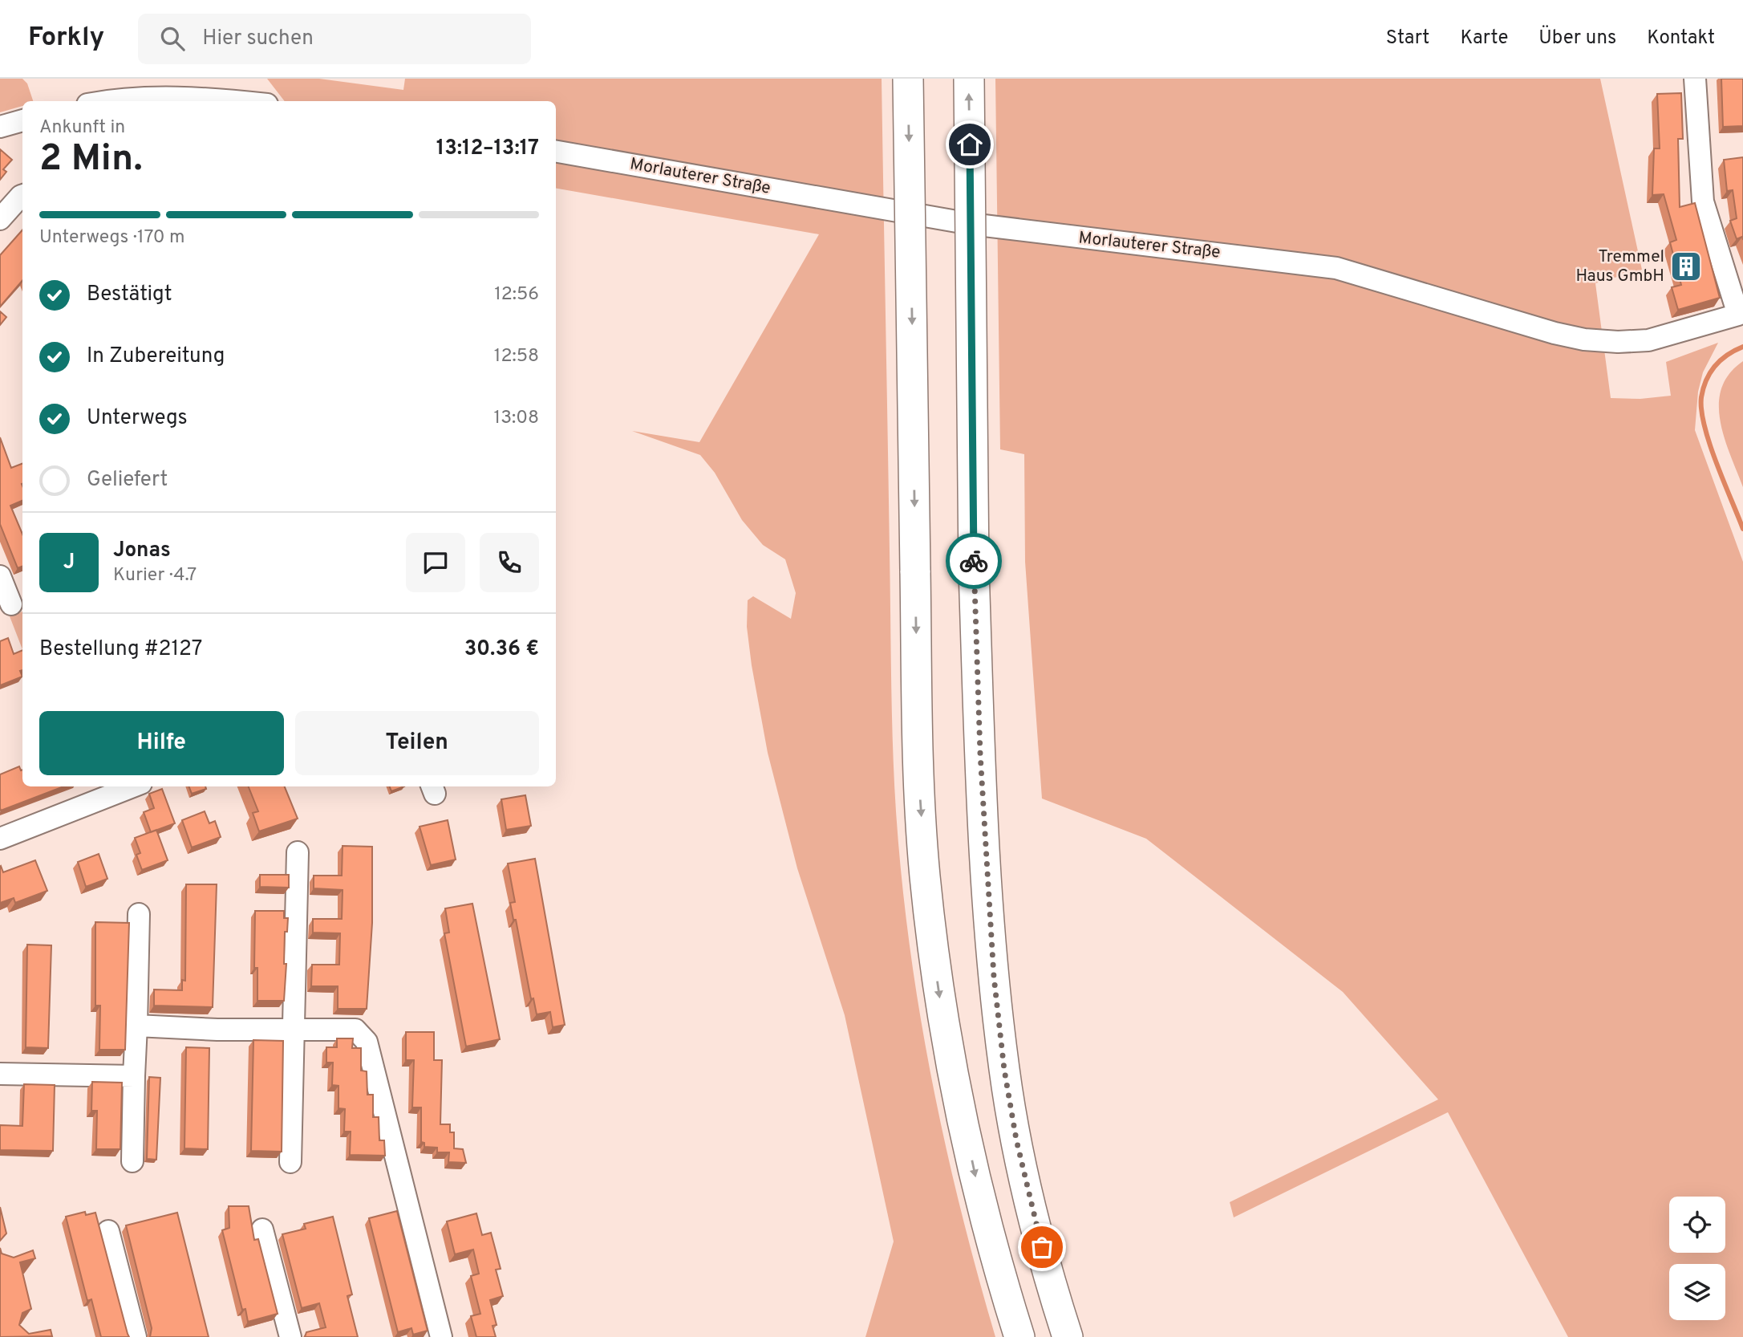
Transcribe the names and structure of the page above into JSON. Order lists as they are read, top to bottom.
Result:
{
  "streets": {
    "street": ["Morlauterer Straße"]
  },
  "places": {
    "building": ["Tremmel Haus GmbH"]
  },
  "page": {
    "header": "Forkly",
    "search": "Hier suchen",
    "nav": [
      "Start",
      "Karte",
      "Über uns",
      "Kontakt"
    ],
    "heading": ["2 Min.", "Ankunft in", "13:12–13:17"],
    "panel": [
      "Jonas",
      "Kurier · 4.7",
      "Bestellung #2127",
      "30.36 €"
    ],
    "bar": "Unterwegs · 170 m",
    "list": [
      ["Bestätigt", "12:56"],
      ["In Zubereitung", "12:58"],
      ["Unterwegs", "13:08"],
      "Geliefert"
    ],
    "round": "J",
    "buttons": ["Hilfe", "Teilen"]
  }
}
